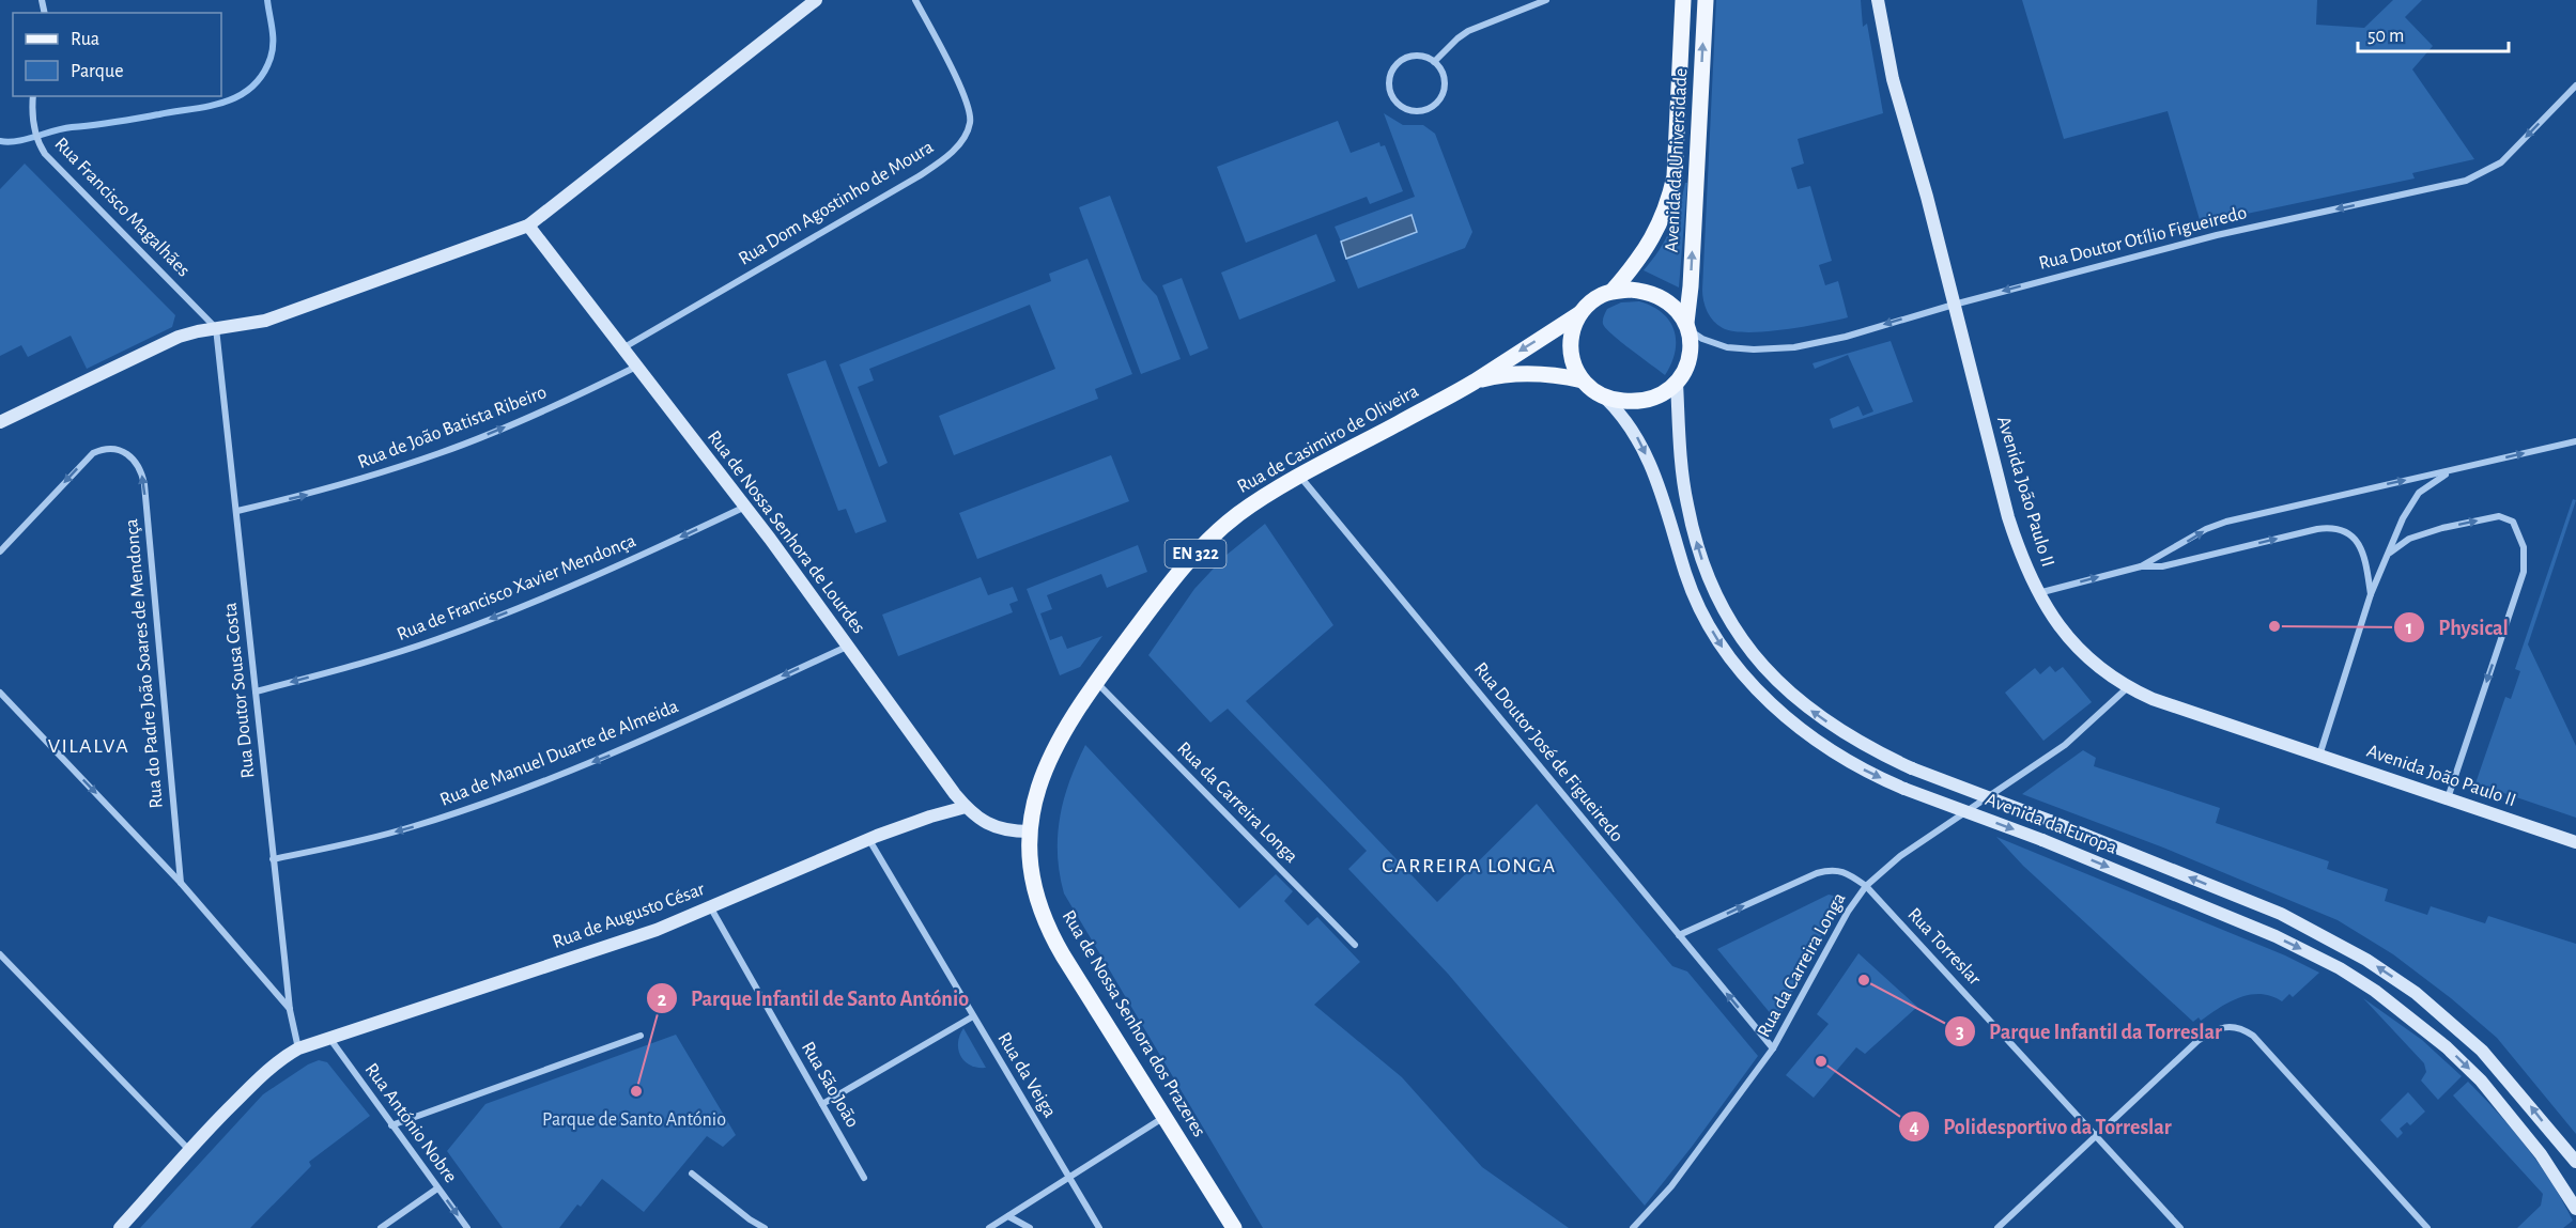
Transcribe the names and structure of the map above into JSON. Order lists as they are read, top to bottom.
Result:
{
  "streets": {
    "main road": [
      "Avenida da Universidade",
      "Rua de Casimiro de Oliveira",
      "EN 322",
      "Rua de Nossa Senhora dos Prazeres"
    ],
    "street": [
      "Rua Dom Agostinho de Moura",
      "Rua Francisco Magalhães",
      "Rua Doutor Otílio Figueiredo",
      "Rua de João Batista Ribeiro",
      "Avenida João Paulo II",
      "Rua de Nossa Senhora de Lourdes",
      "Rua de Francisco Xavier Mendonça",
      "Rua do Padre João Soares de Mendonça",
      "Rua Doutor Sousa Costa",
      "Rua Doutor José de Figueiredo",
      "Rua de Manuel Duarte de Almeida",
      "Rua da Carreira Longa",
      "Avenida da Europa",
      "Rua de Augusto César",
      "Rua Torreslar",
      "Rua da Veiga",
      "Rua São João",
      "Rua António Nobre"
    ]
  },
  "crossings": [
    ["Avenida da Universidade", "Rua Doutor Otílio Figueiredo"],
    ["Avenida da Universidade", "EN 322"],
    ["Avenida da Universidade", "Avenida da Europa"],
    ["Rua Dom Agostinho de Moura", "Rua de Nossa Senhora de Lourdes"],
    ["Rua Francisco Magalhães", "Rua Doutor Sousa Costa"],
    ["Rua Doutor Otílio Figueiredo", "Avenida João Paulo II"],
    ["Rua Doutor Otílio Figueiredo", "EN 322"],
    ["Rua Doutor Otílio Figueiredo", "Avenida da Europa"],
    ["Rua de João Batista Ribeiro", "Rua de Nossa Senhora de Lourdes"],
    ["Rua de João Batista Ribeiro", "Rua Doutor Sousa Costa"],
    ["Rua de Casimiro de Oliveira", "Rua de Nossa Senhora de Lourdes"],
    ["Rua de Casimiro de Oliveira", "EN 322"],
    ["Rua de Casimiro de Oliveira", "Rua Doutor José de Figueiredo"],
    ["Rua de Casimiro de Oliveira", "Rua da Carreira Longa"],
    ["Rua de Casimiro de Oliveira", "Rua de Nossa Senhora dos Prazeres"],
    ["Avenida João Paulo II", "Rua da Carreira Longa"],
    ["Rua de Nossa Senhora de Lourdes", "Rua de Francisco Xavier Mendonça"],
    ["Rua de Nossa Senhora de Lourdes", "Rua de Manuel Duarte de Almeida"],
    ["Rua de Nossa Senhora de Lourdes", "Rua de Augusto César"],
    ["Rua de Nossa Senhora de Lourdes", "Rua de Nossa Senhora dos Prazeres"],
    ["EN 322", "Avenida da Europa"],
    ["Rua de Francisco Xavier Mendonça", "Rua Doutor Sousa Costa"],
    ["Rua Doutor Sousa Costa", "Rua de Manuel Duarte de Almeida"],
    ["Rua Doutor Sousa Costa", "Rua de Augusto César"],
    ["Rua Doutor José de Figueiredo", "Rua da Carreira Longa"],
    ["Rua da Carreira Longa", "Rua Torreslar"],
    ["Rua de Augusto César", "Rua da Veiga"],
    ["Rua de Augusto César", "Rua São João"],
    ["Rua de Augusto César", "Rua António Nobre"]
  ],
  "one_way": [
    "Rua Doutor Otílio Figueiredo",
    "Rua de João Batista Ribeiro",
    "Rua de Francisco Xavier Mendonça",
    "Rua de Manuel Duarte de Almeida"
  ],
  "districts": ["VILALVA", "CARREIRA LONGA"],
  "parks": ["Parque de Santo António"],
  "places": [
    "Physical",
    "Parque Infantil da Torreslar",
    "Polidesportivo da Torreslar",
    "Parque Infantil de Santo António"
  ],
  "legend": ["Rua", "Parque"],
  "scale_bar": "50 m"
}
